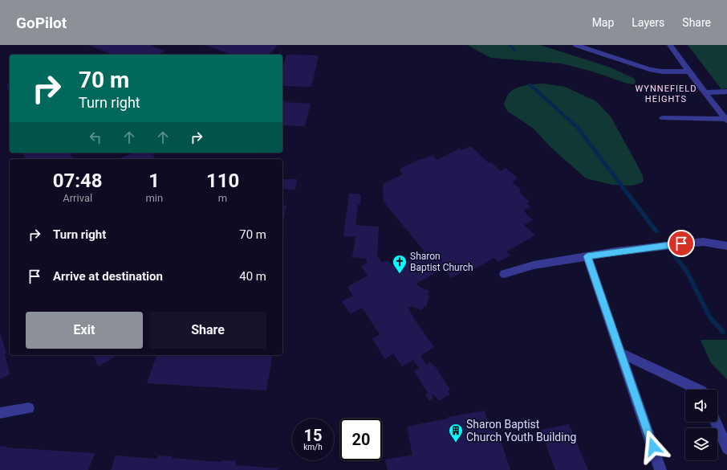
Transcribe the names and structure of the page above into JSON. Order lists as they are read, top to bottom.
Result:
{
  "districts": ["WYNNEFIELD HEIGHTS"],
  "places": {
    "church": ["Sharon Baptist Church"],
    "building": ["Sharon Baptist Church Youth Building"]
  },
  "page": {
    "header": "GoPilot",
    "nav": ["Map", "Layers", "Share"],
    "turn": ["70 m", "Turn right"],
    "eta": [
      "07:48",
      "Arrival",
      "1",
      "min",
      "110",
      "m"
    ],
    "list": [
      {
        "name": "Turn right",
        "value": "70 m"
      },
      {
        "name": "Arrive at destination",
        "value": "40 m"
      }
    ],
    "buttons": ["Exit", "Share"],
    "speed": "15 km/h",
    "limit": "20"
  }
}
